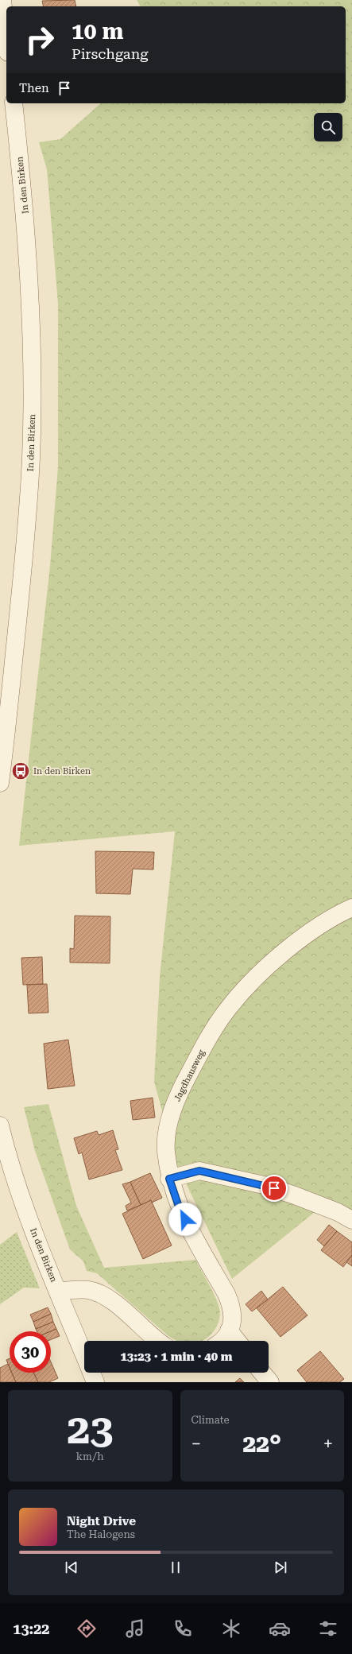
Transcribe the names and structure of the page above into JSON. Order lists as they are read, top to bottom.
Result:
{
  "streets": {
    "street": ["In den Birken", "Jagdhausweg"]
  },
  "places": {
    "bus stop": ["In den Birken"]
  },
  "page": {
    "turn": ["10 m", "Pirschgang"],
    "then": "Then",
    "limit": "30",
    "trip": "13:23 · 1 min · 40 m",
    "tile": [
      ["23", "km/h"],
      "Climate"
    ],
    "heat": ["−", "22°", "+"],
    "song": ["Night Drive", "The Halogens"],
    "tabs": "13:22"
  }
}
